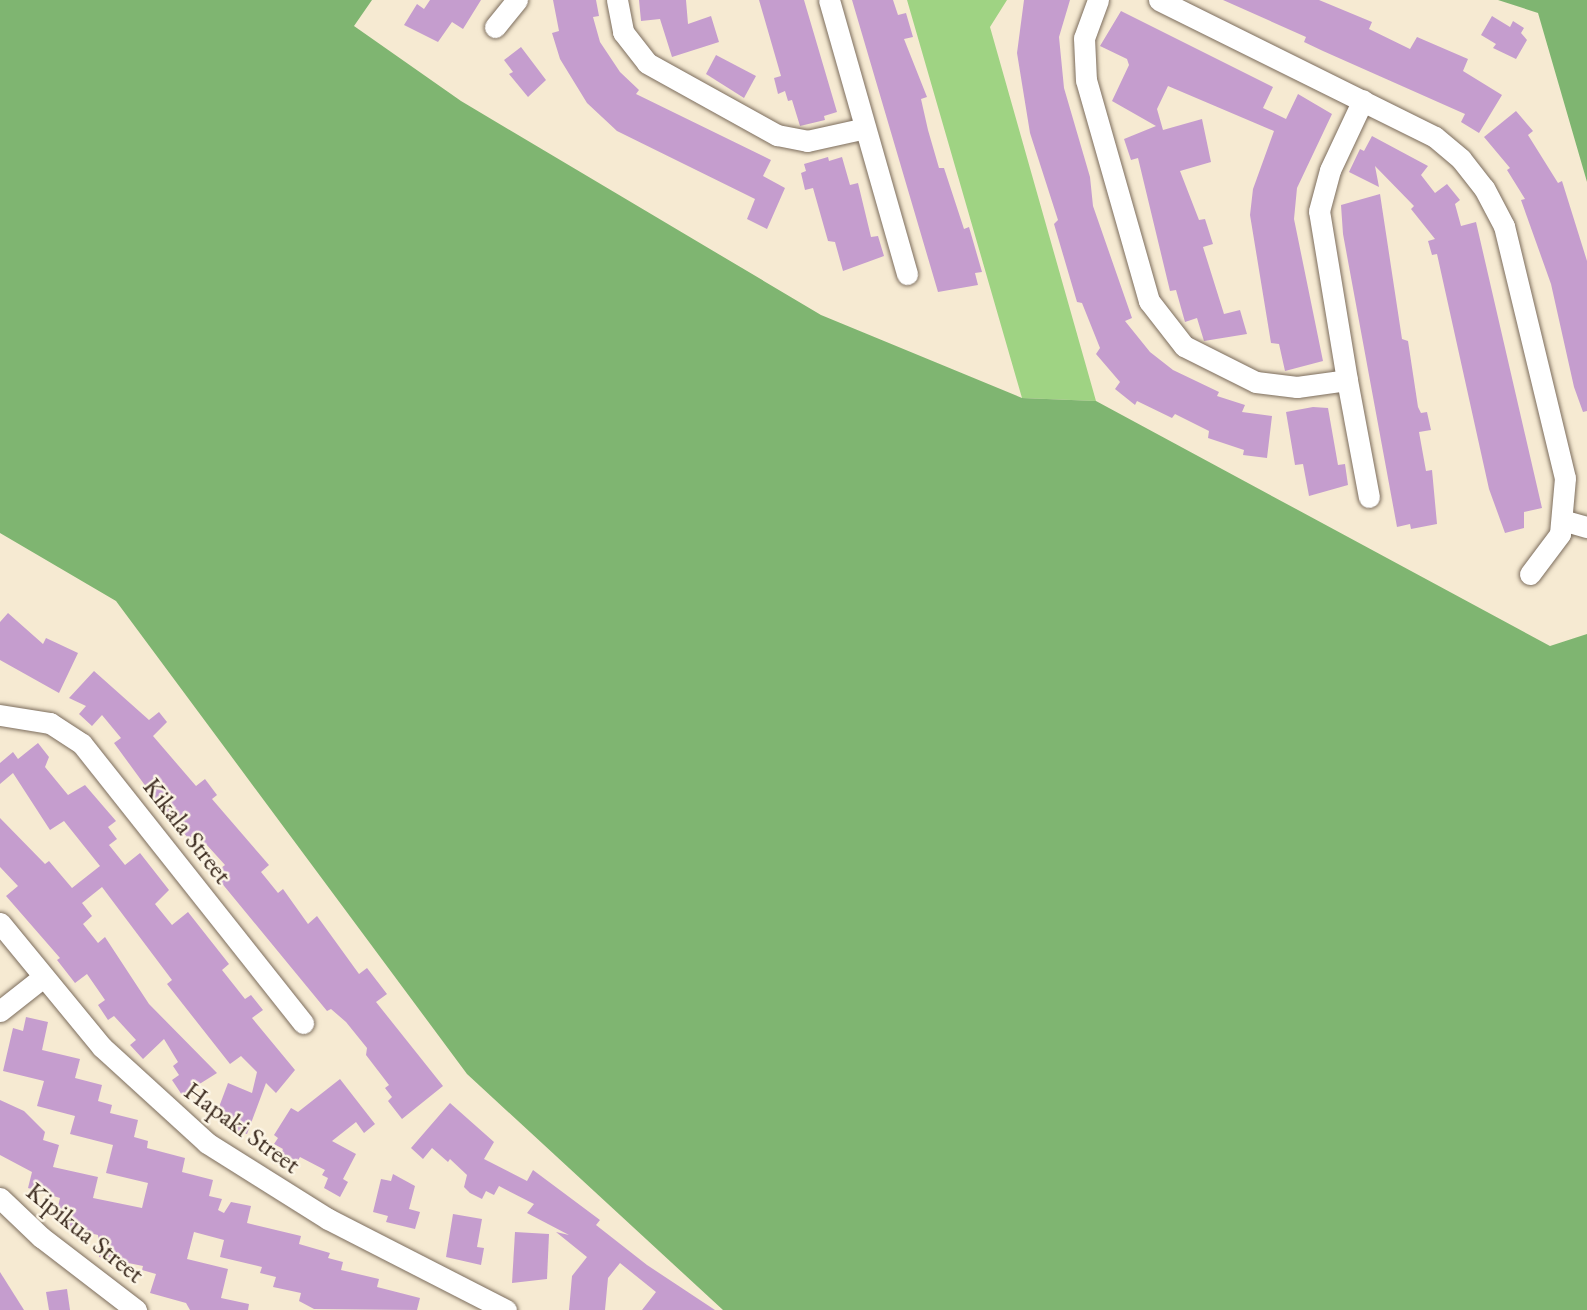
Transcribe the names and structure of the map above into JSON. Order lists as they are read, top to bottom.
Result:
{
  "streets": {
    "street": ["Kikala Street", "Hapaki Street", "Kipikua Street"]
  }
}
